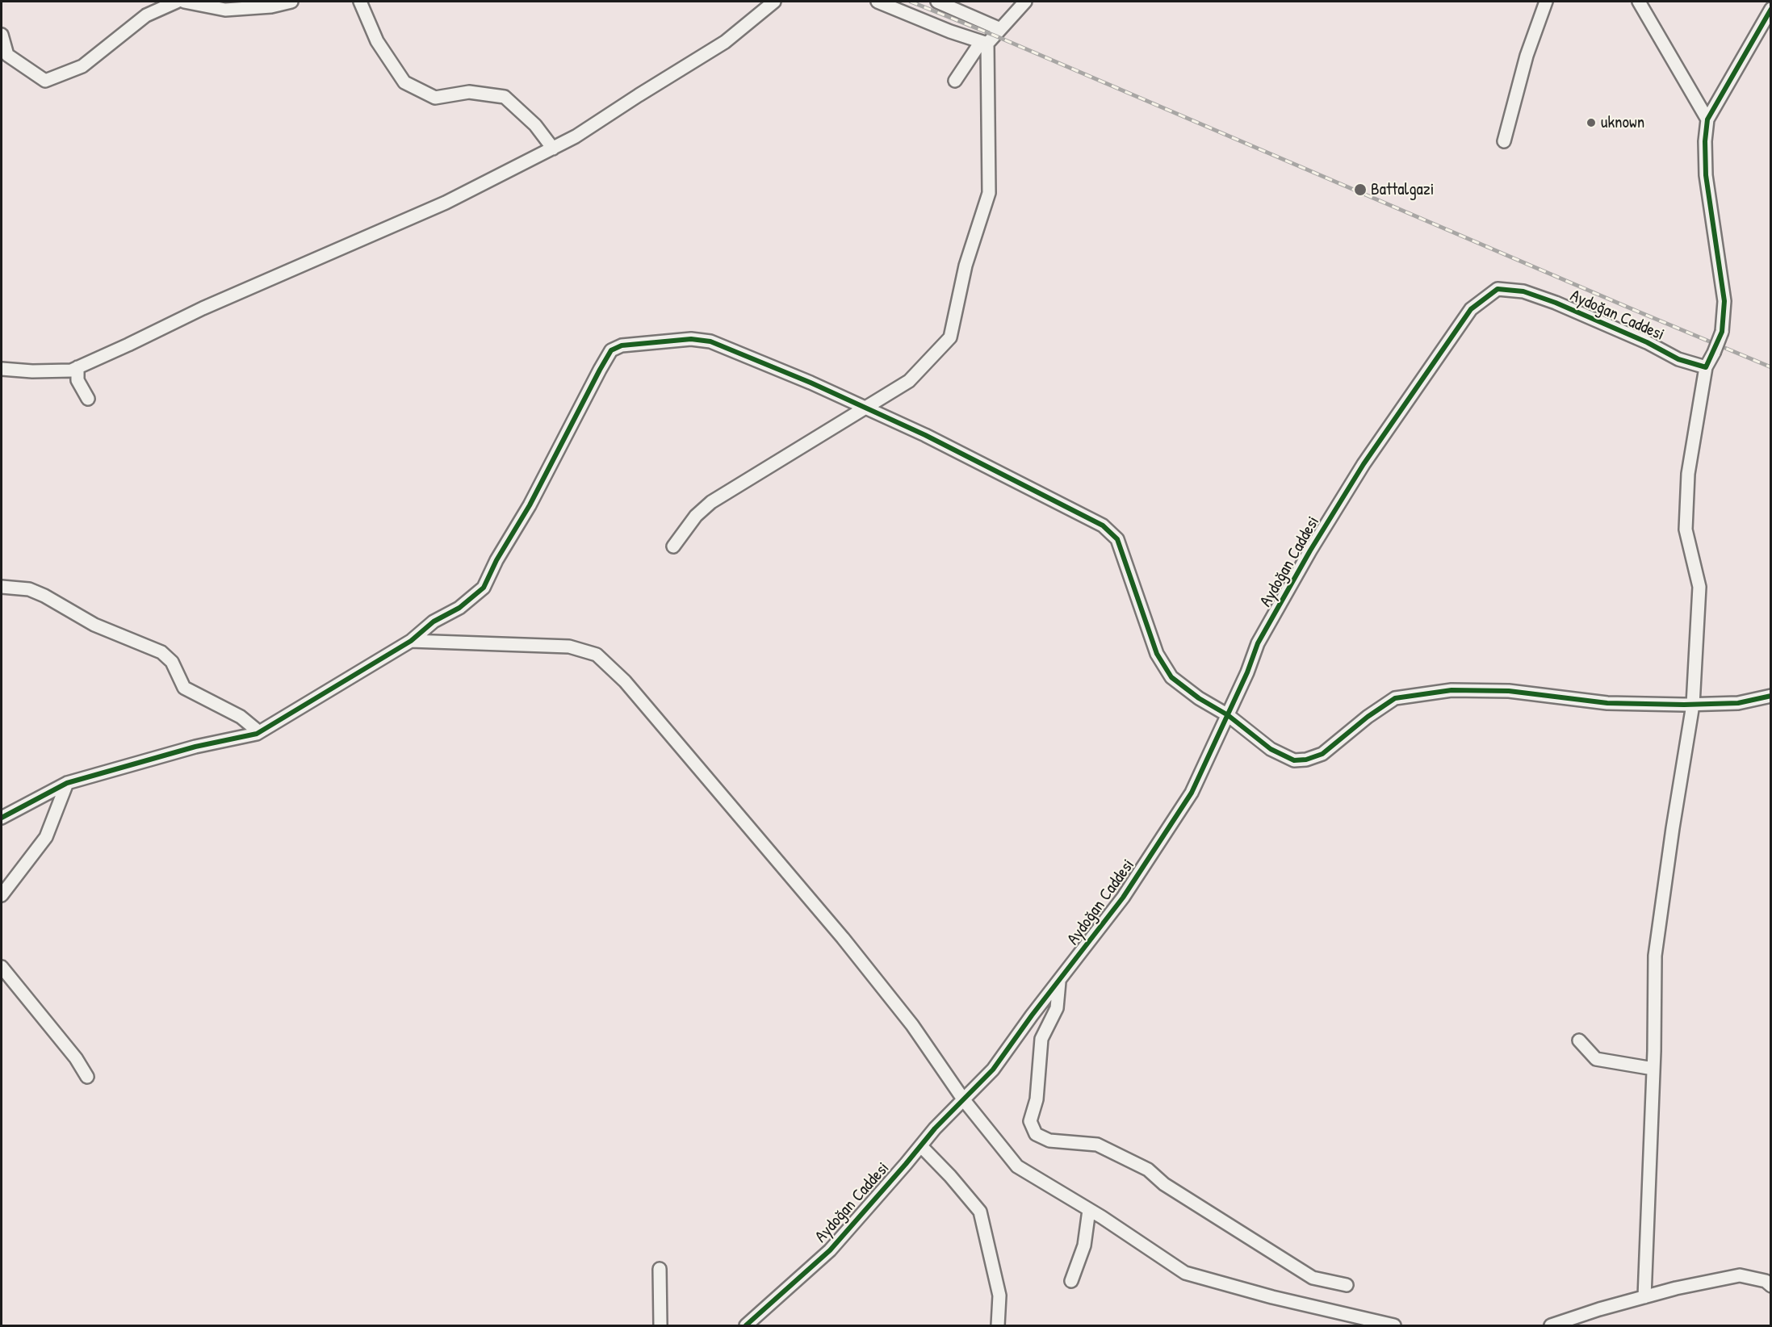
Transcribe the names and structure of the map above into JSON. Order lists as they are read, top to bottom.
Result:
{
  "streets": {
    "street": ["Aydoğan Caddesi"]
  },
  "places": ["uknown", "Battalgazi"]
}
